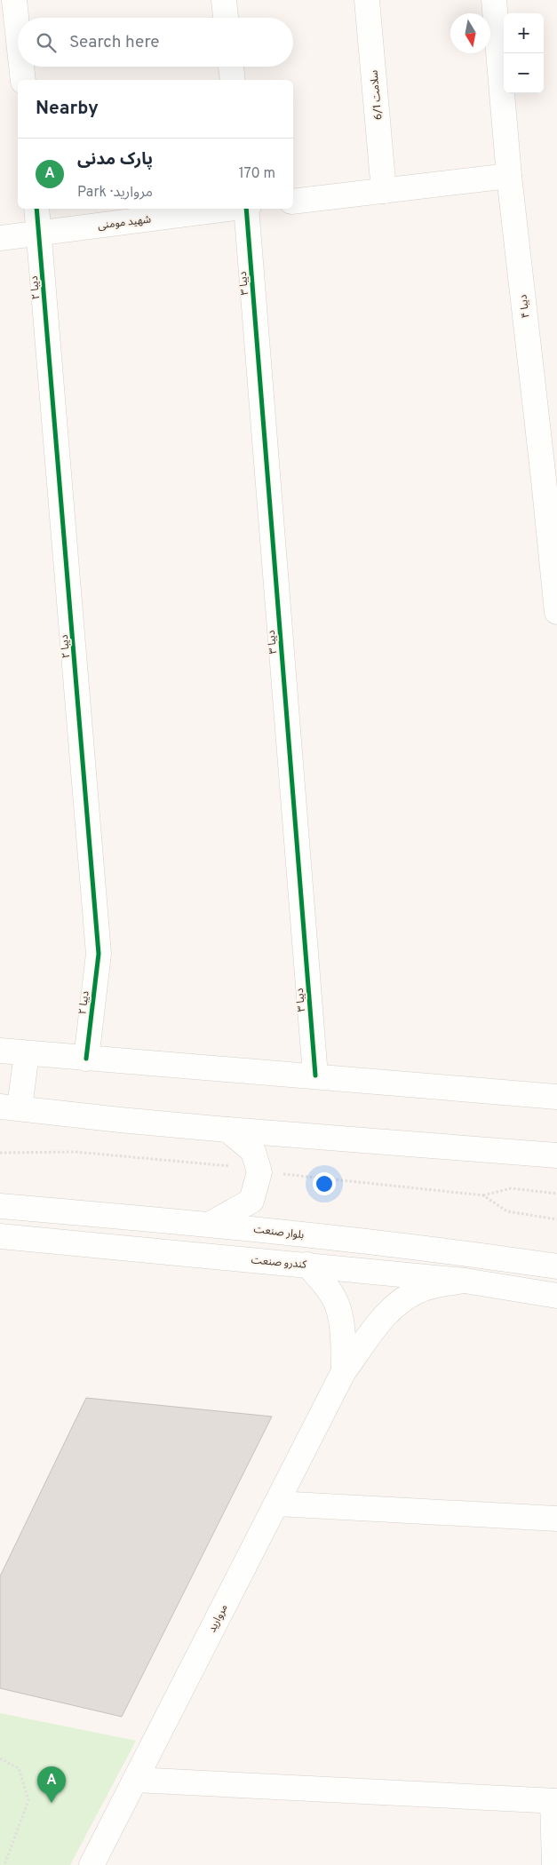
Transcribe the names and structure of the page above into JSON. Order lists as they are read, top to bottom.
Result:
{
  "streets": {
    "street": [
      "سلامت 6/1",
      "شهید مومنی",
      "دیبا ۳",
      "دیبا ۲",
      "دیبا ۴",
      "بلوار صنعت",
      "کندرو صنعت",
      "مروارید"
    ]
  },
  "crossings": [
    ["شهید مومنی", "دیبا ۲"],
    ["کندرو صنعت", "مروارید"]
  ],
  "north": "bottom",
  "page": {
    "map_buttons": ["+", "−"],
    "search": "Search here",
    "heading": "Nearby",
    "list": [
      {
        "mark": "A",
        "name": "پارک مدنی",
        "note": "Park · مروارید",
        "value": "170 m"
      }
    ],
    "pins": "A"
  }
}
